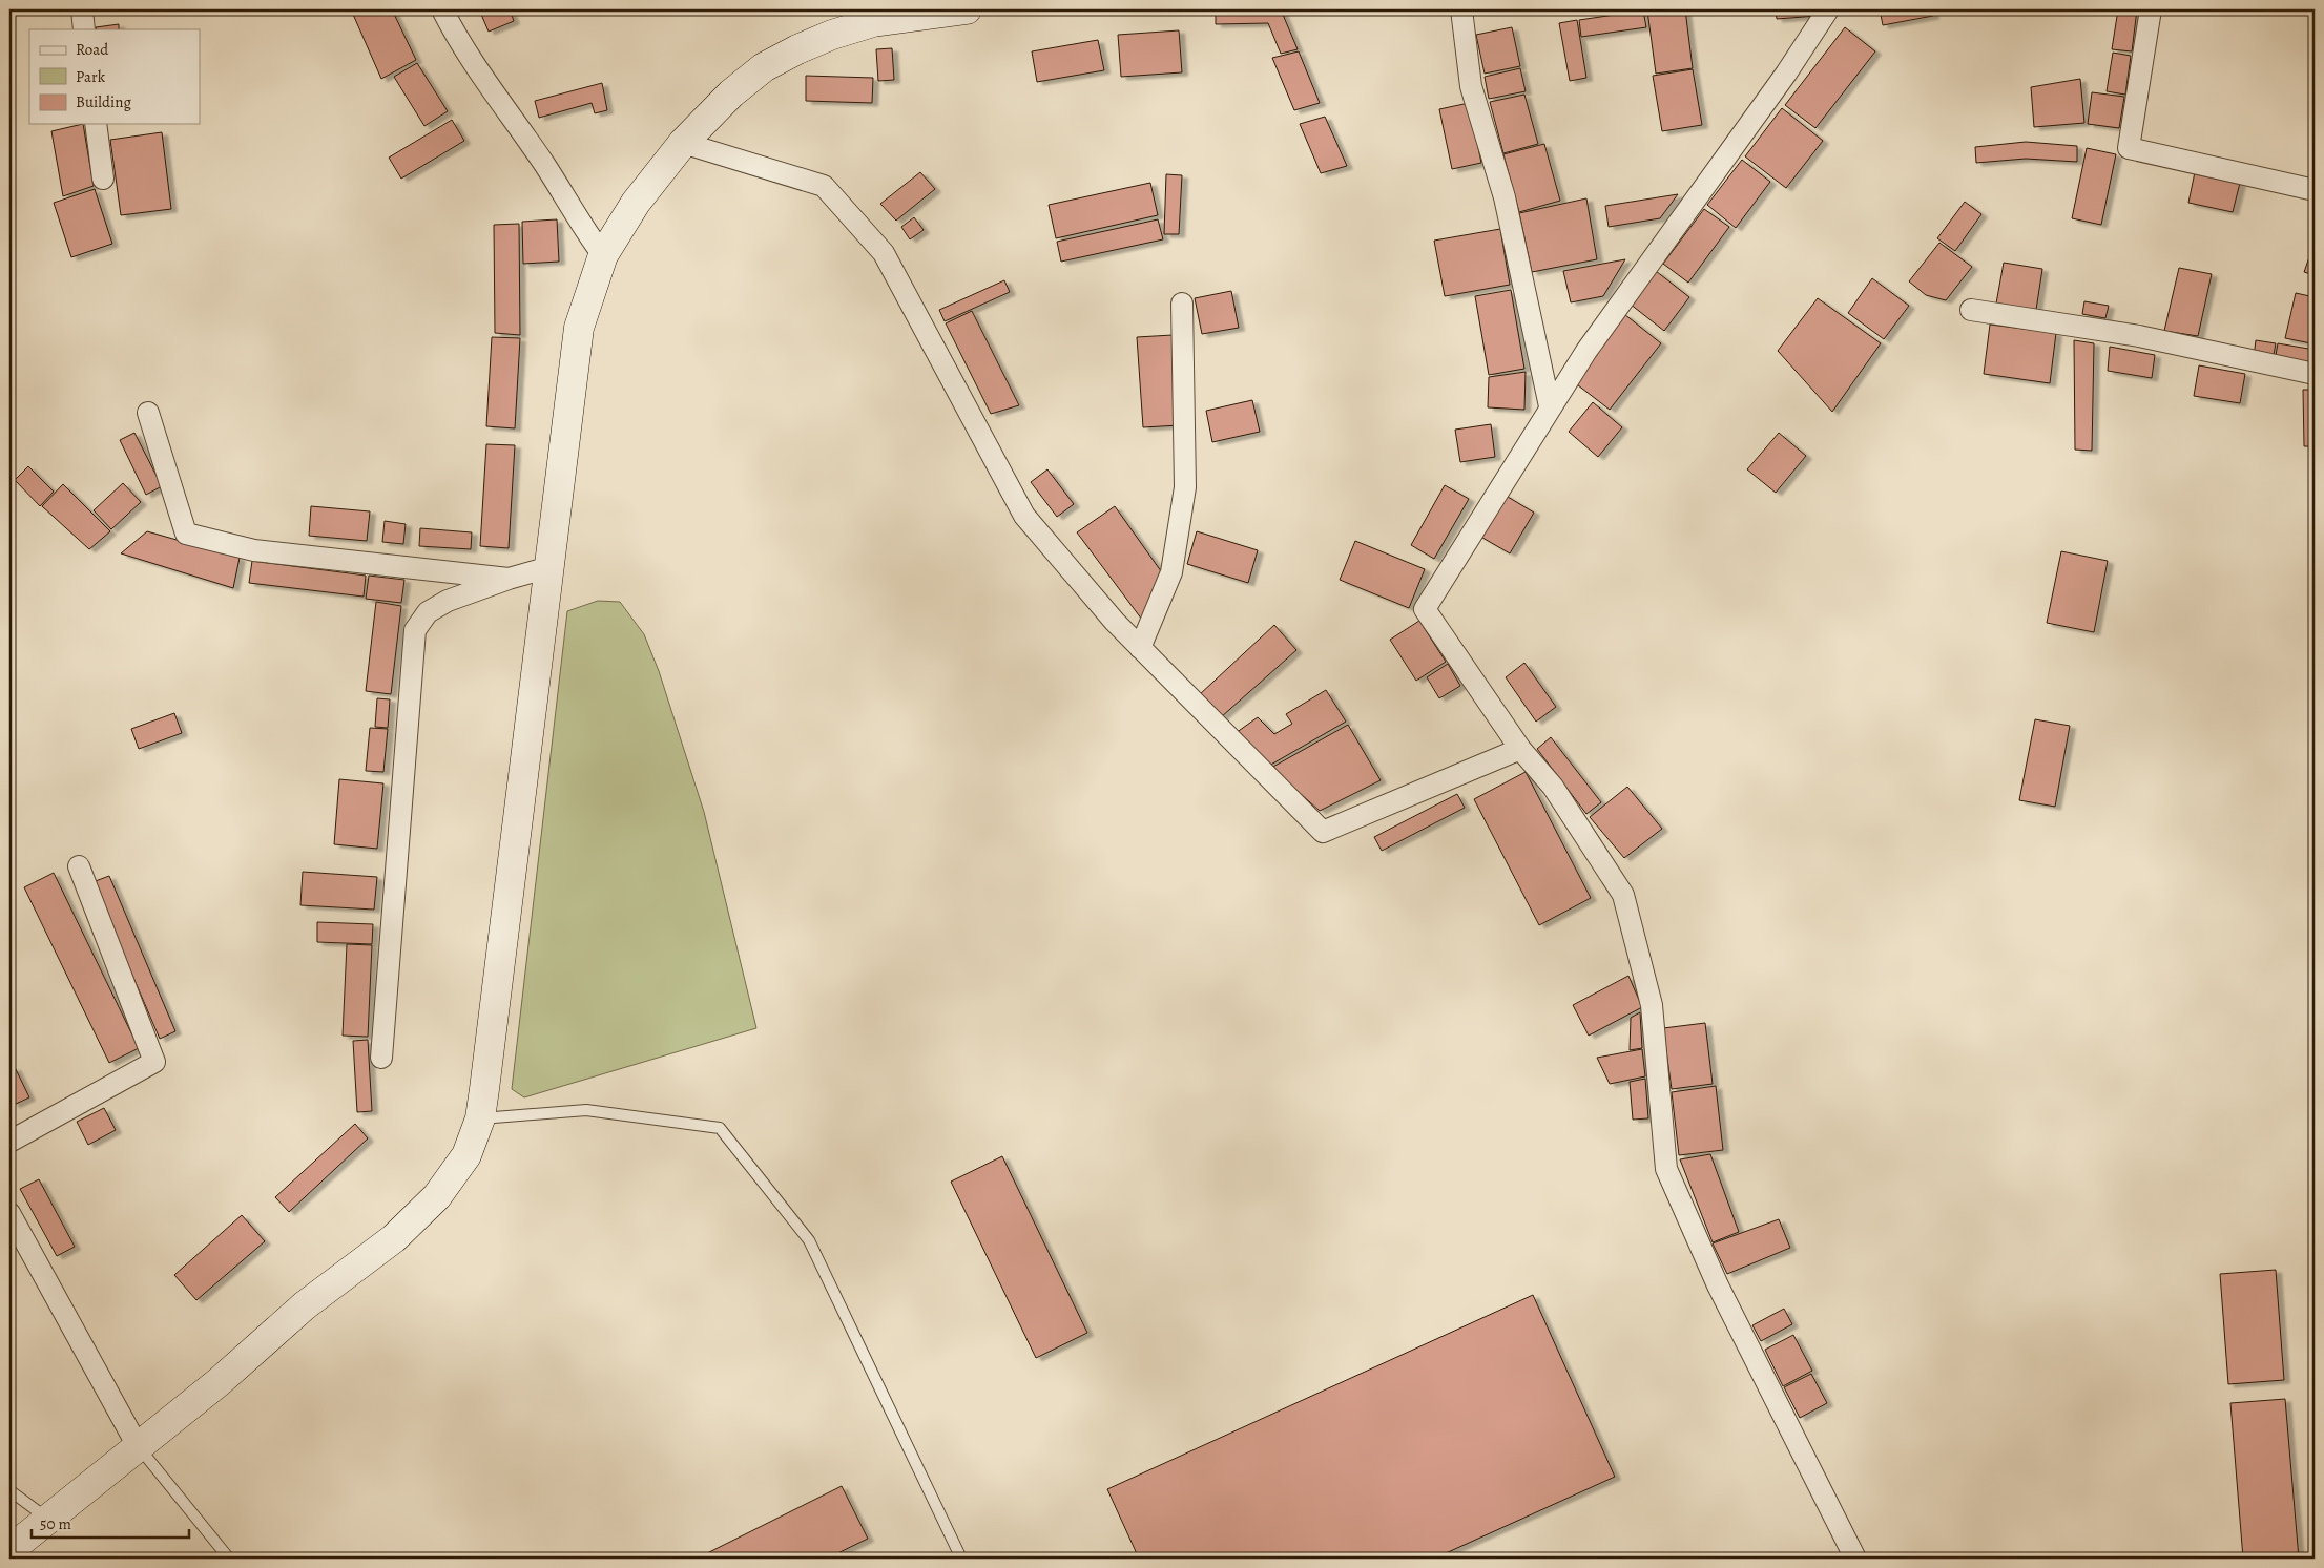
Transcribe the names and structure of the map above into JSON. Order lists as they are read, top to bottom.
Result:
{
  "legend": ["Road", "Park", "Building"],
  "scale_bar": "50 m"
}
